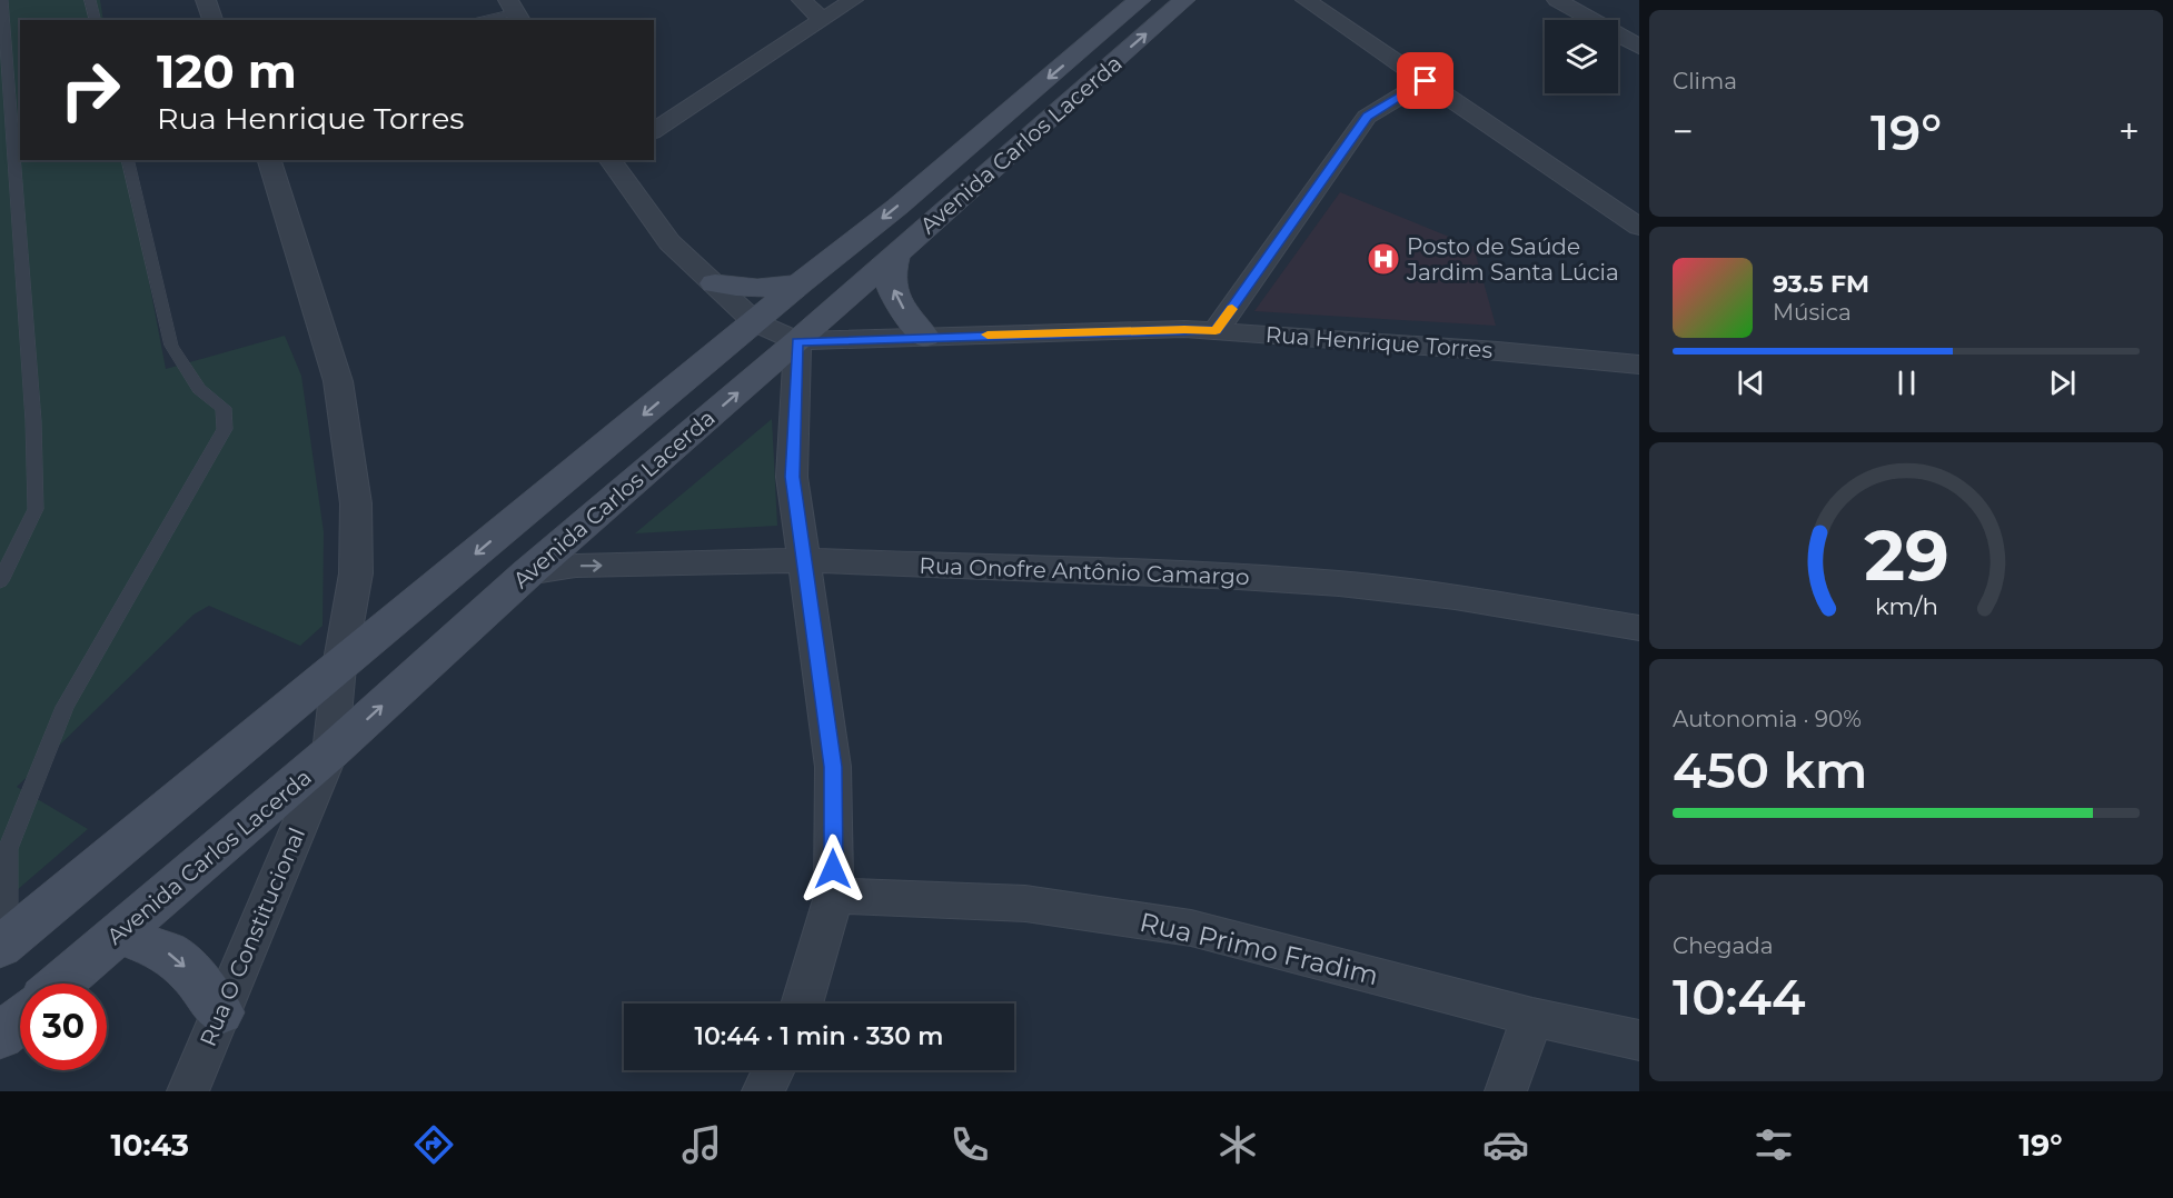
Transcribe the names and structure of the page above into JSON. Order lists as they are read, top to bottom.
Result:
{
  "streets": {
    "main road": ["Avenida Carlos Lacerda"],
    "street": [
      "Rua Henrique Torres",
      "Rua Onofre Antônio Camargo",
      "Rua O Constitucional",
      "Rua Primo Fradim"
    ]
  },
  "crossings": [
    ["Avenida Carlos Lacerda", "Rua Henrique Torres"],
    ["Avenida Carlos Lacerda", "Rua Onofre Antônio Camargo"],
    ["Avenida Carlos Lacerda", "Rua O Constitucional"]
  ],
  "places": {
    "hospital": ["Posto de Saúde Jardim Santa Lúcia"]
  },
  "page": {
    "tile": [
      "Clima",
      ["Autonomia · 90%", "450 km"],
      ["Chegada", "10:44"]
    ],
    "turn": ["120 m", "Rua Henrique Torres"],
    "heat": ["−", "19°", "+"],
    "song": ["93.5 FM", "Música"],
    "limit": "30",
    "trip": "10:44 · 1 min · 330 m",
    "tabs": ["10:43", "19°"],
    "gauge": ["29", "km/h"]
  }
}
